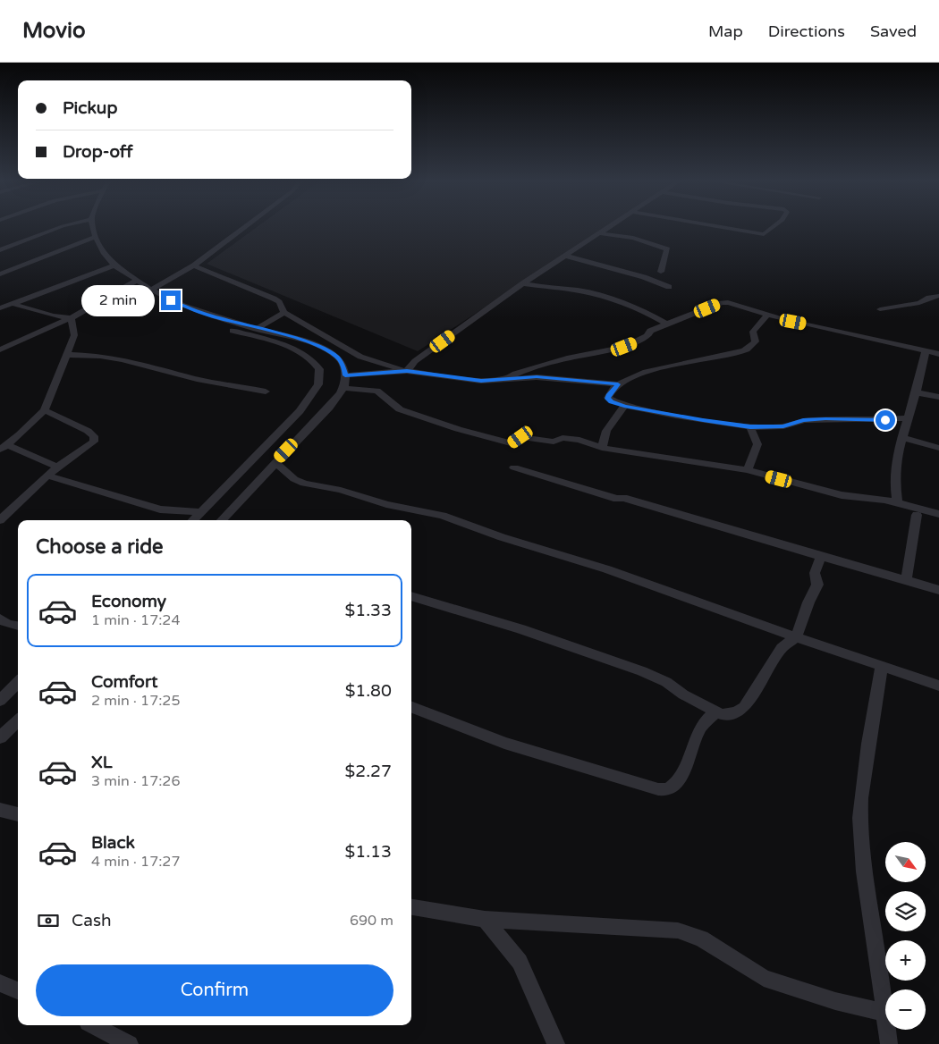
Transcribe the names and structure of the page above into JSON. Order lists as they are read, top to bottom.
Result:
{
  "north": "bottom right",
  "page": {
    "header": "Movio",
    "nav": ["Map", "Directions", "Saved"],
    "banner": ["Pickup", "Drop-off"],
    "bubble": "2 min",
    "heading": "Choose a ride",
    "list": [
      {
        "name": "Economy",
        "note": "1 min · 17:24",
        "value": "$1.33"
      },
      {
        "name": "Comfort",
        "note": "2 min · 17:25",
        "value": "$1.80"
      },
      {
        "name": "XL",
        "note": "3 min · 17:26",
        "value": "$2.27"
      },
      {
        "name": "Black",
        "note": "4 min · 17:27",
        "value": "$1.13"
      }
    ],
    "map_buttons": ["+", "−"],
    "pay": ["Cash", "690 m"],
    "buttons": "Confirm"
  }
}
